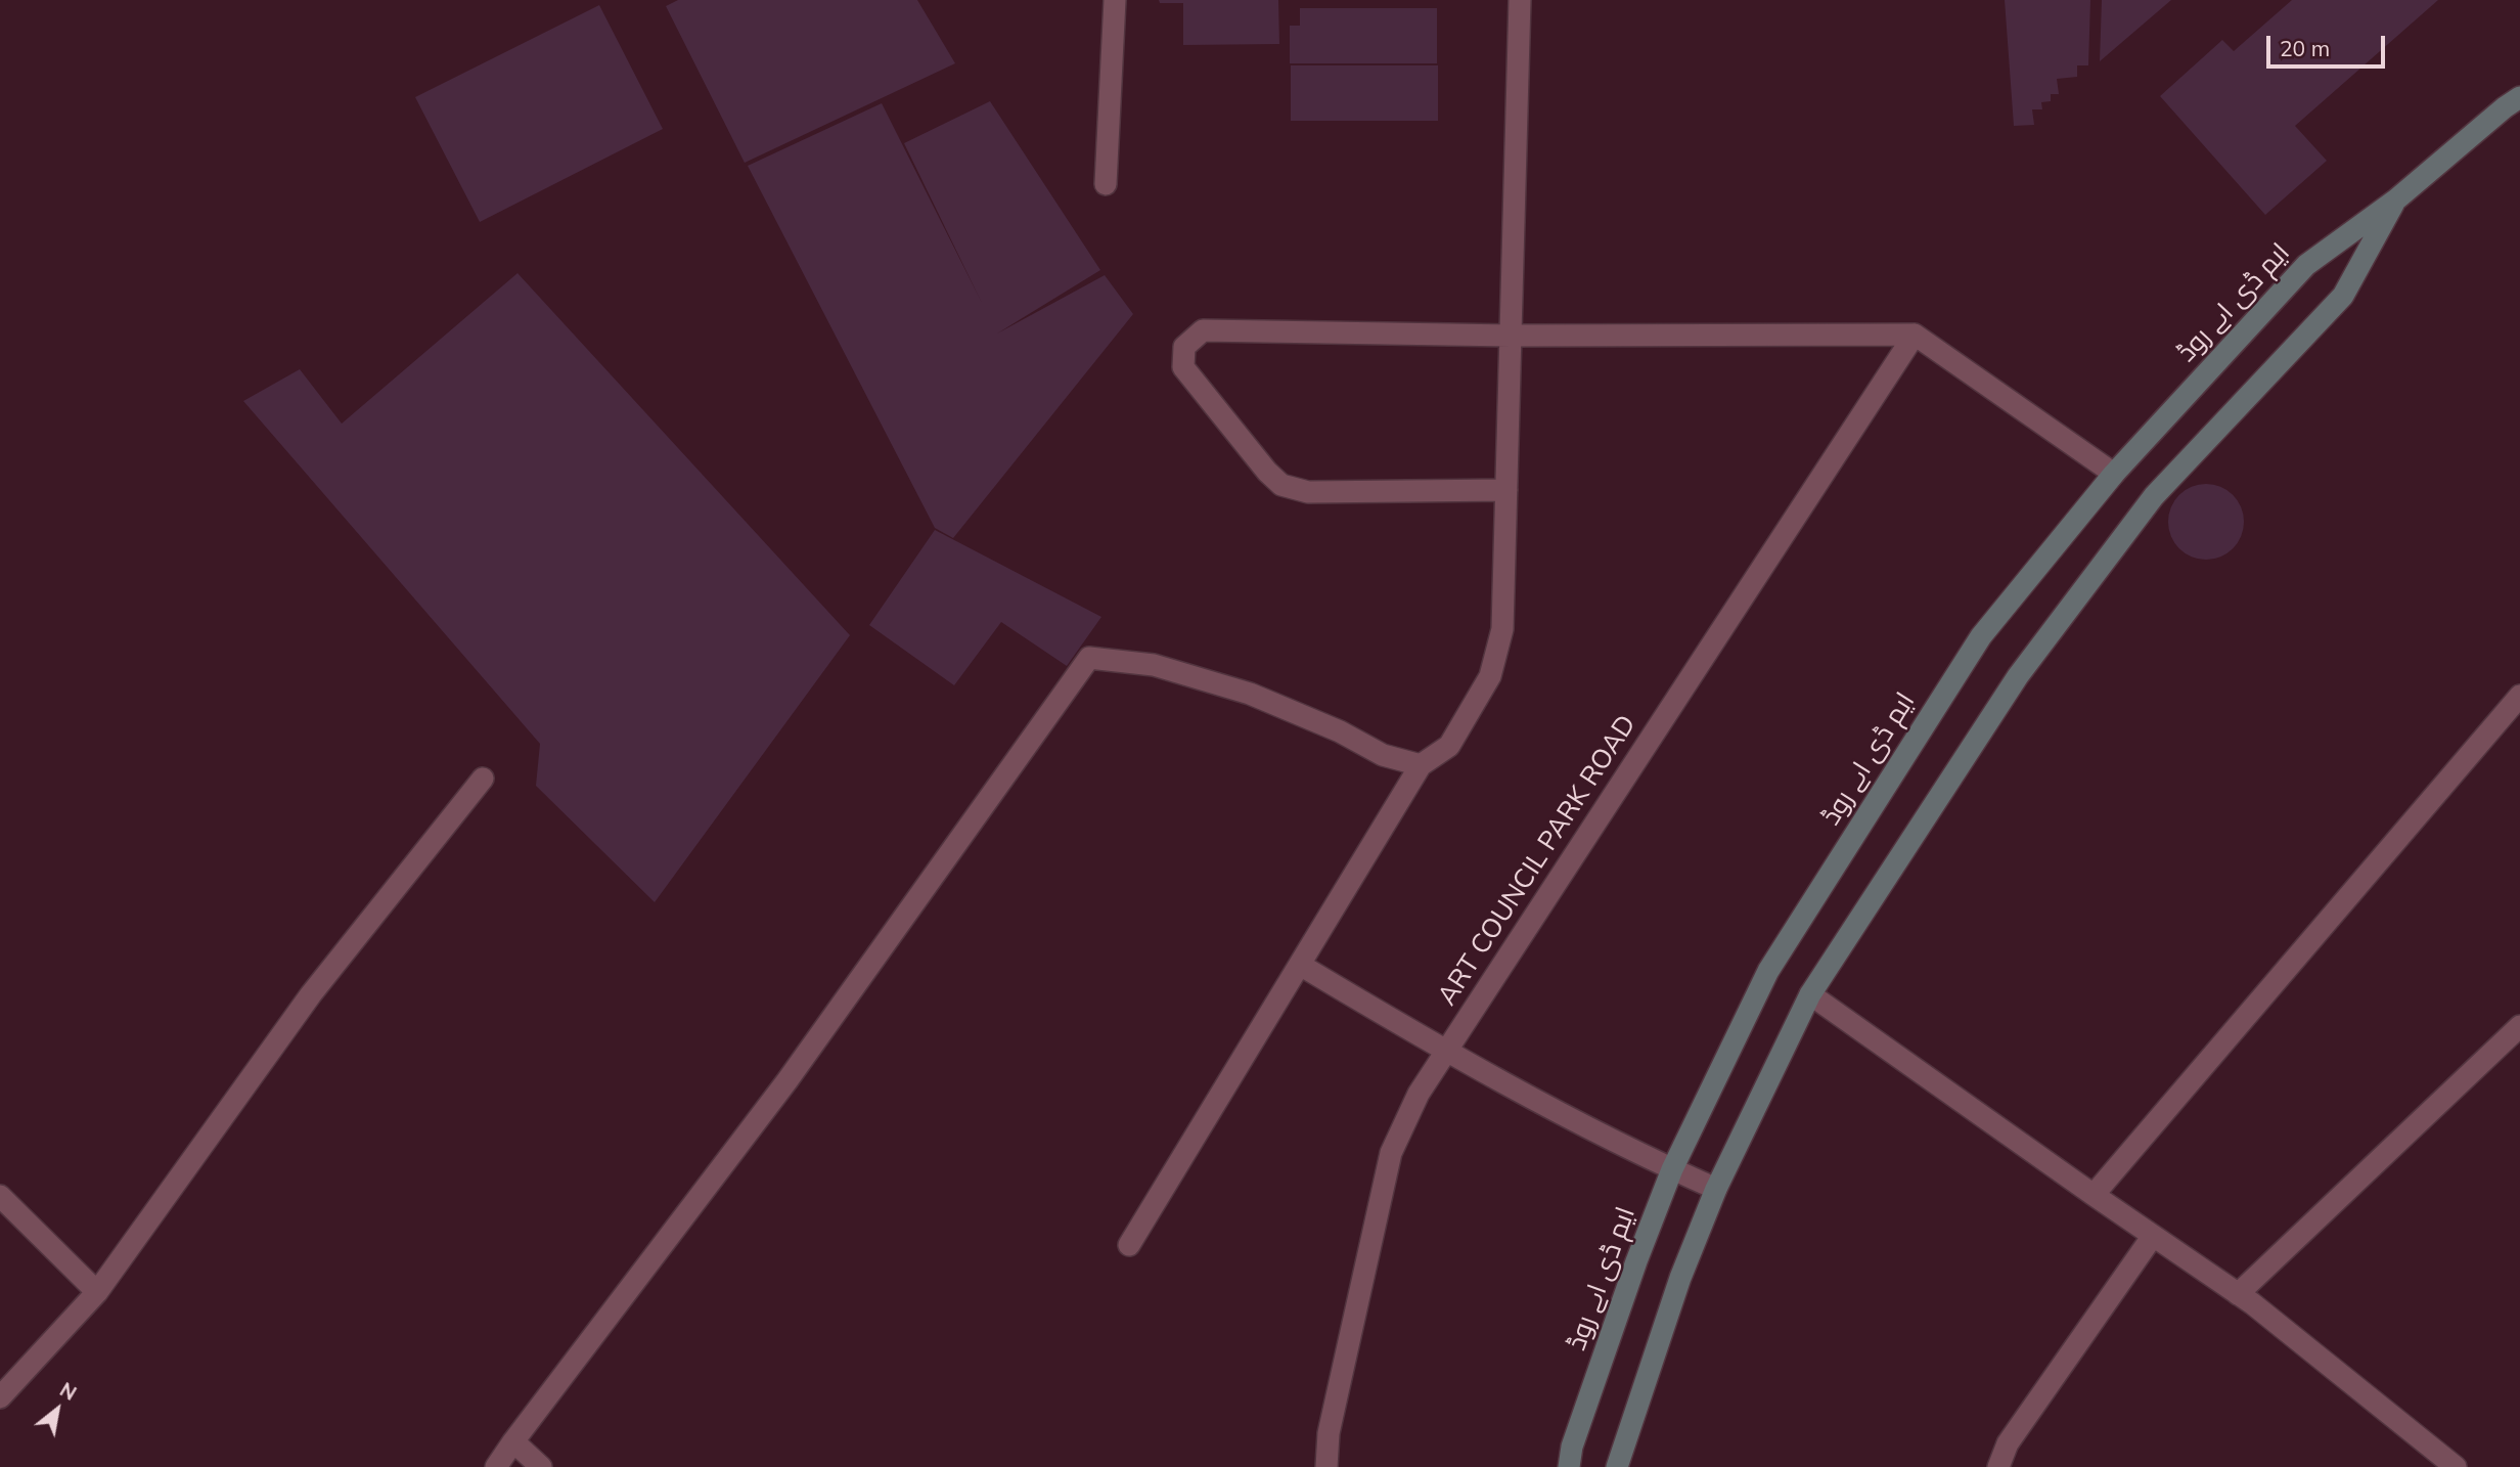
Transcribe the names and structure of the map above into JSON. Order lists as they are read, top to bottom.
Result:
{
  "streets": {
    "main road": ["ایم ڈی اے روڈ"],
    "street": ["ART COUNCIL PARK ROAD"]
  },
  "scale_bar": "20 m",
  "north": "top right"
}
